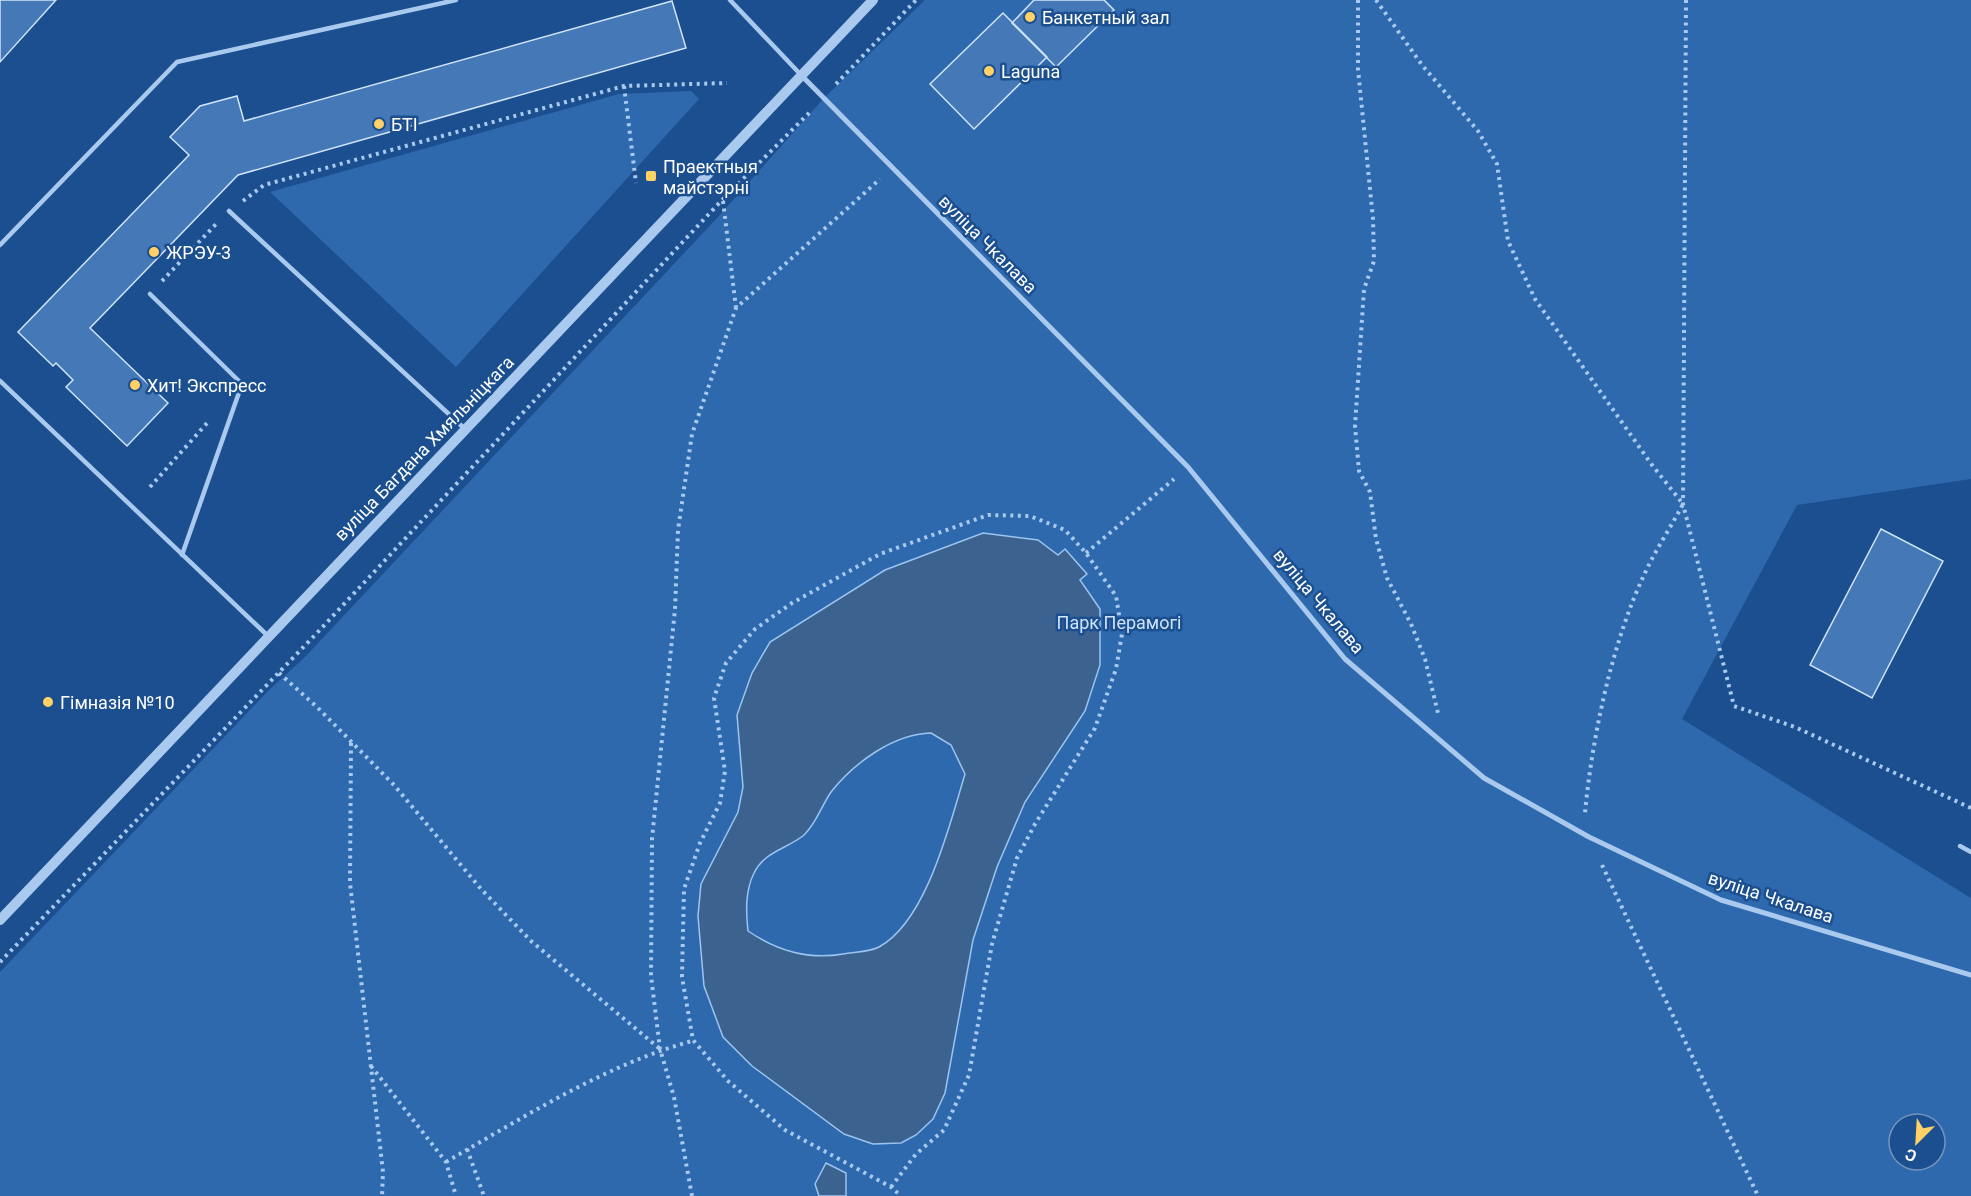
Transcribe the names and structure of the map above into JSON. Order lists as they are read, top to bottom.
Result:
{
  "streets": {
    "street": ["вуліца Чкалава", "вуліца Багдана Хмяльніцкага"]
  },
  "crossings": [
    ["вуліца Чкалава", "вуліца Багдана Хмяльніцкага"]
  ],
  "parks": ["Парк Перамогі"],
  "places": {
    "other": [
      "Банкетный зал",
      "Laguna",
      "БТІ",
      "ЖРЭУ-3",
      "Хит! Экспресс",
      "Гімназія №10"
    ],
    "transit": ["Праектныя майстэрні"]
  },
  "north": "bottom left"
}
